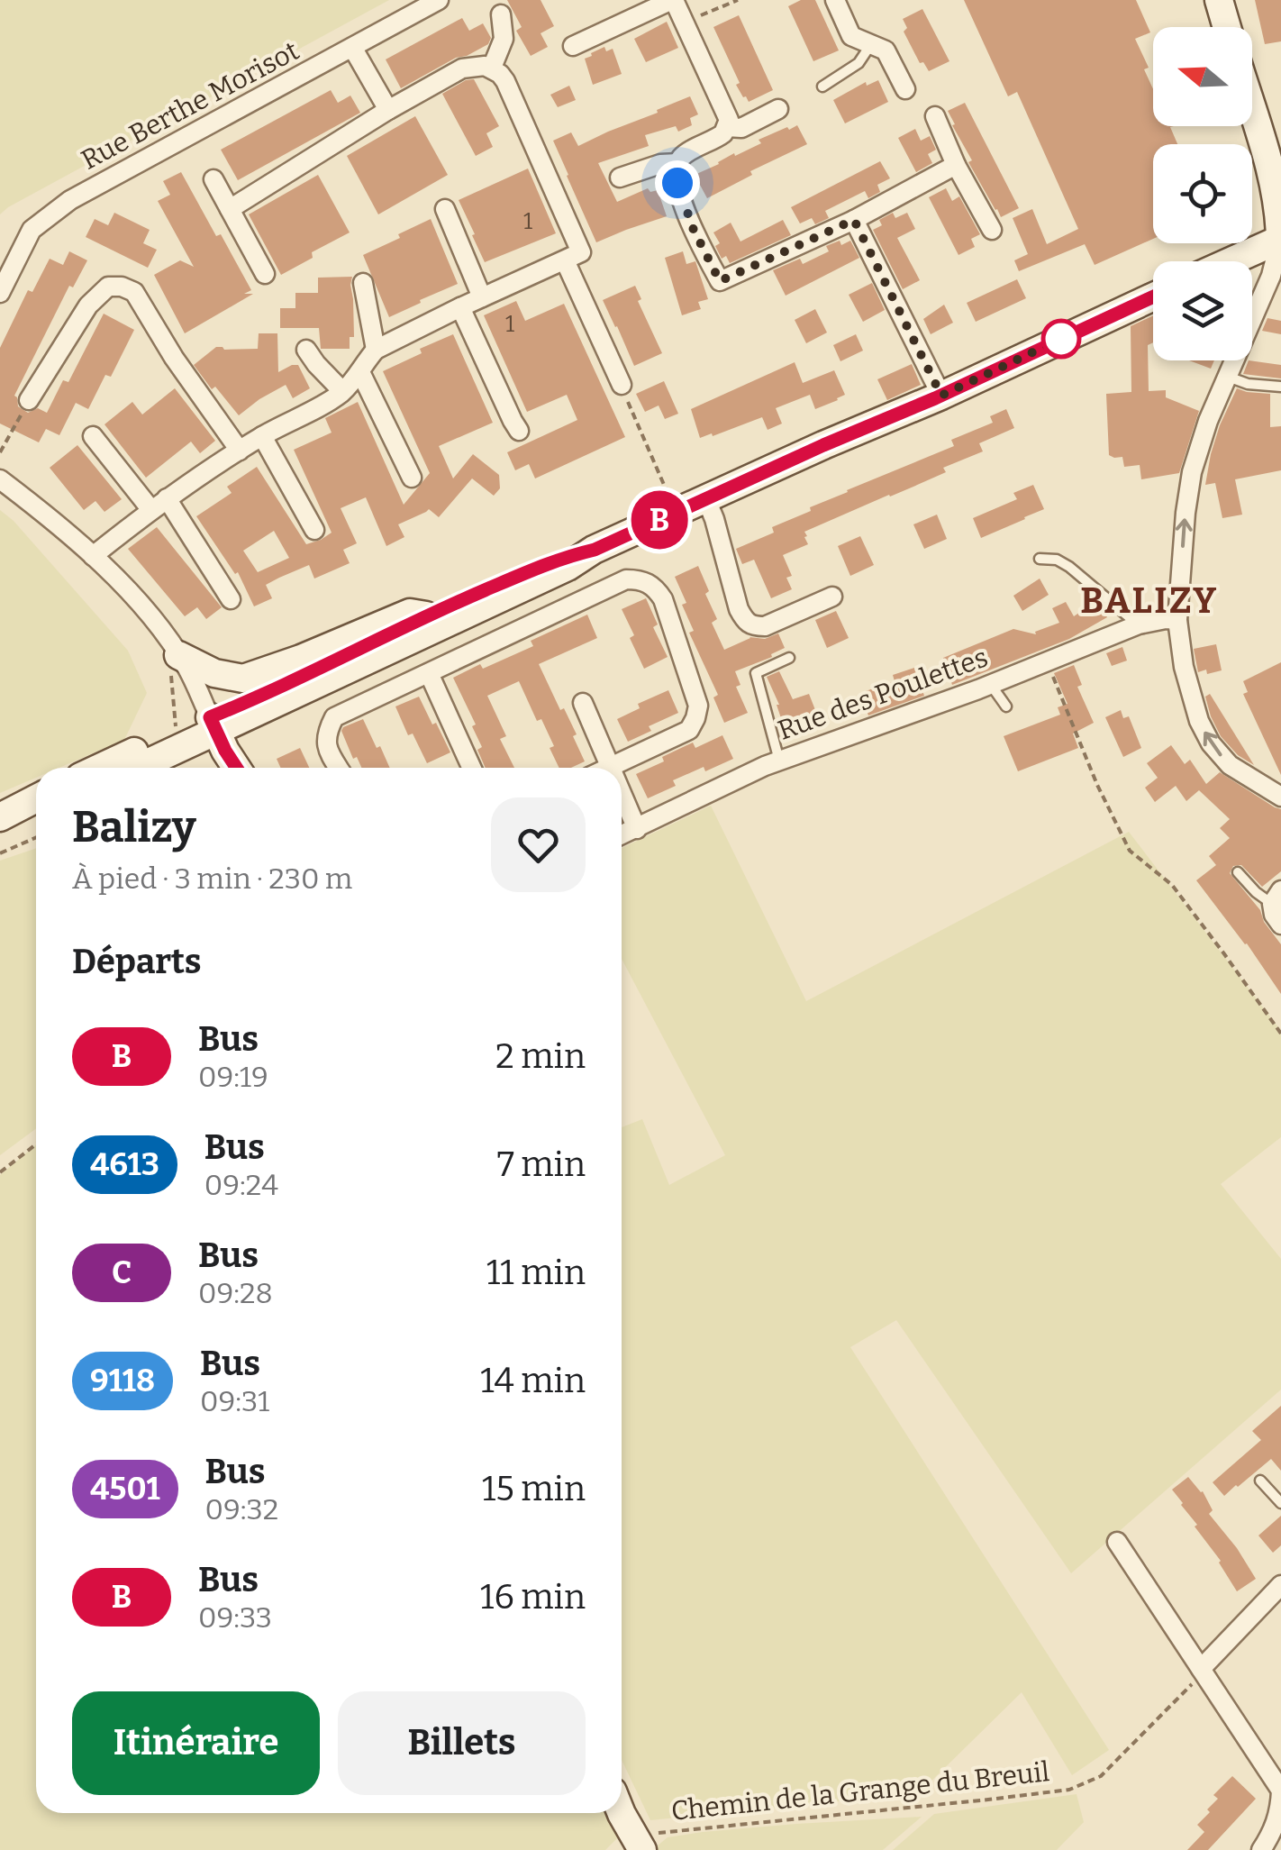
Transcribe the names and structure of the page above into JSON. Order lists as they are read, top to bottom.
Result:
{
  "streets": {
    "street": ["Rue Berthe Morisot", "Rue des Poulettes"],
    "path": ["Chemin de la Grange du Breuil"]
  },
  "districts": ["BALIZY"],
  "lines": ["bus line B"],
  "house_numbers": ["1", "1"],
  "north": "left",
  "page": {
    "on_map": "B",
    "heading": [
      ["Balizy", "À pied · 3 min · 230 m"],
      "Départs"
    ],
    "list": [
      {
        "mark": "B",
        "name": "Bus",
        "note": "09:19",
        "value": "2 min"
      },
      {
        "mark": "4613",
        "name": "Bus",
        "note": "09:24",
        "value": "7 min"
      },
      {
        "mark": "C",
        "name": "Bus",
        "note": "09:28",
        "value": "11 min"
      },
      {
        "mark": "9118",
        "name": "Bus",
        "note": "09:31",
        "value": "14 min"
      },
      {
        "mark": "4501",
        "name": "Bus",
        "note": "09:32",
        "value": "15 min"
      },
      {
        "mark": "B",
        "name": "Bus",
        "note": "09:33",
        "value": "16 min"
      }
    ],
    "buttons": ["Itinéraire", "Billets"]
  }
}
